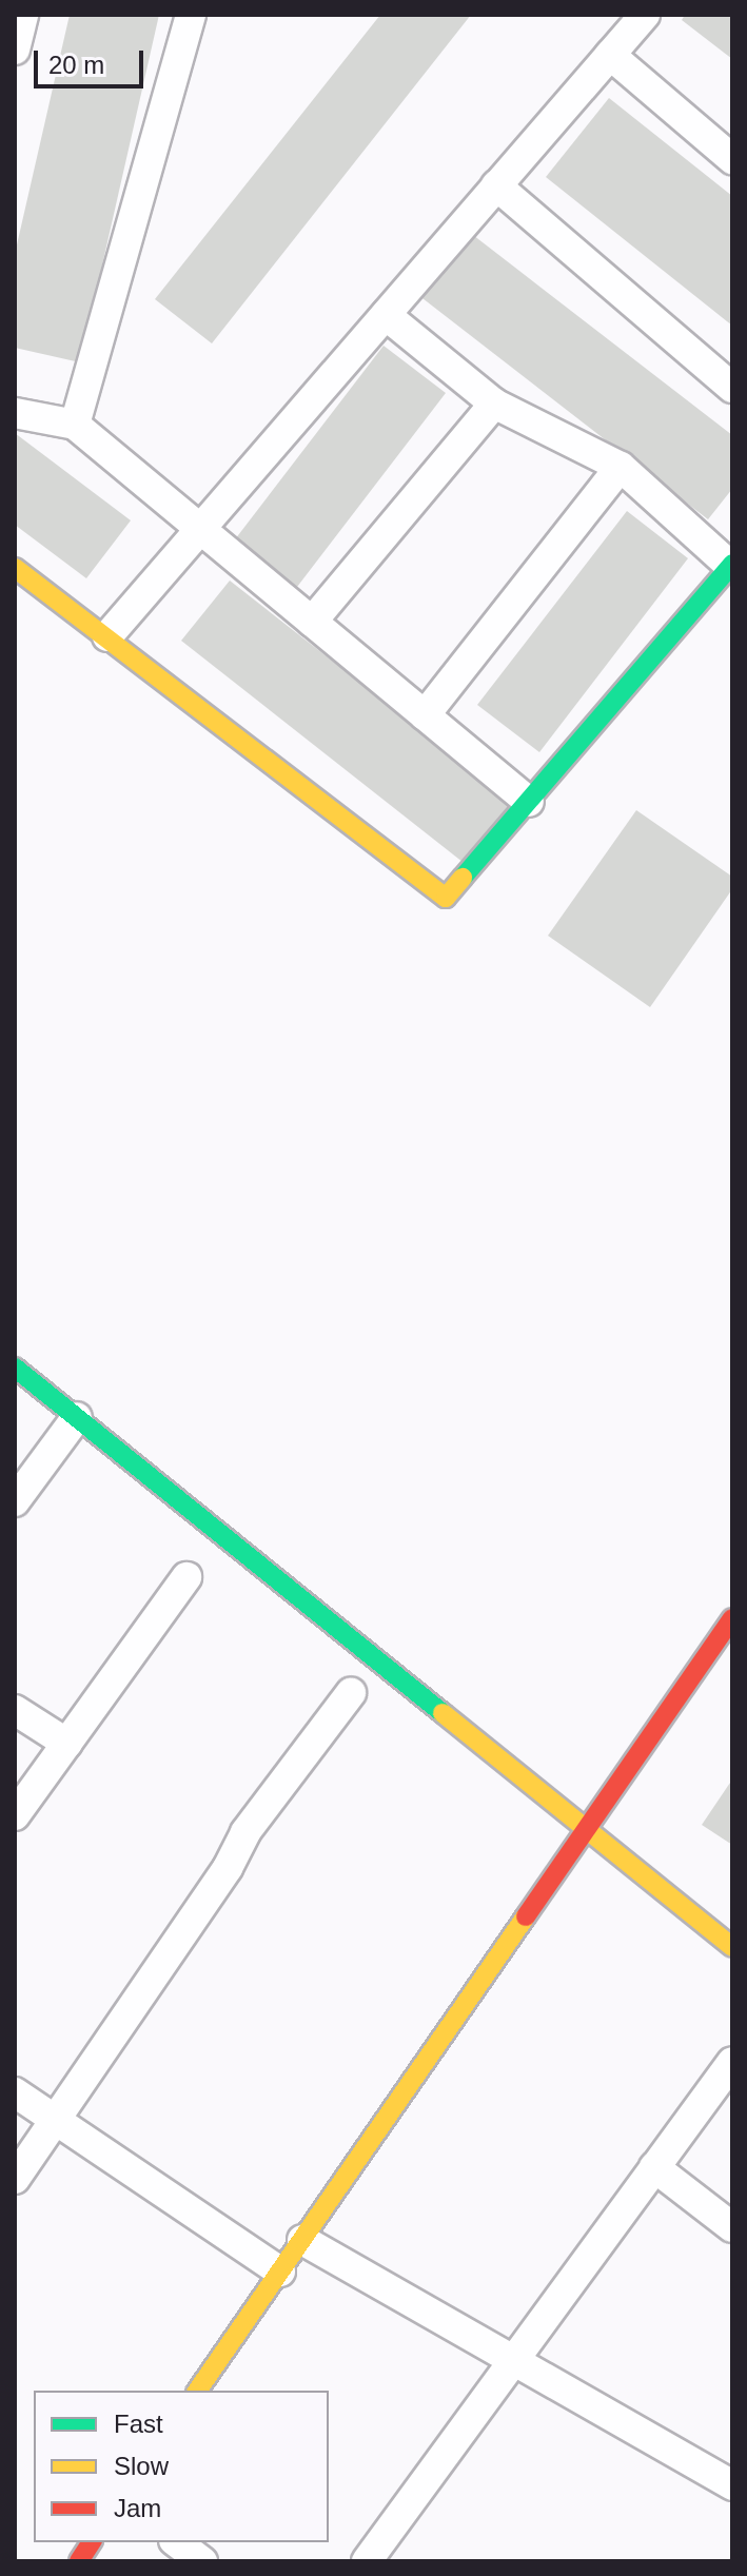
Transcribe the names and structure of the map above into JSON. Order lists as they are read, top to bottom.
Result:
{
  "legend": ["Fast", "Slow", "Jam"],
  "scale_bar": "20 m"
}
